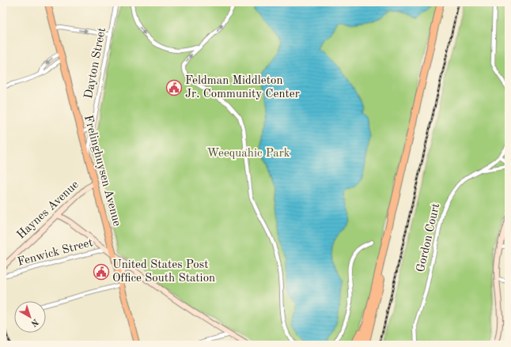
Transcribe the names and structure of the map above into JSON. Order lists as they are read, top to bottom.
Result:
{
  "streets": {
    "main road": ["Frelinghuysen Avenue", "Haynes Avenue"],
    "street": ["Dayton Street", "Gordon Court", "Fenwick Street"]
  },
  "crossings": [
    ["Dayton Street", "Frelinghuysen Avenue"],
    ["Frelinghuysen Avenue", "Haynes Avenue"],
    ["Frelinghuysen Avenue", "Fenwick Street"]
  ],
  "parks": ["Weequahic Park"],
  "places": {
    "public building": ["Feldman Middleton Jr. Community Center", "United States Post Office South Station"]
  },
  "north": "bottom right"
}
